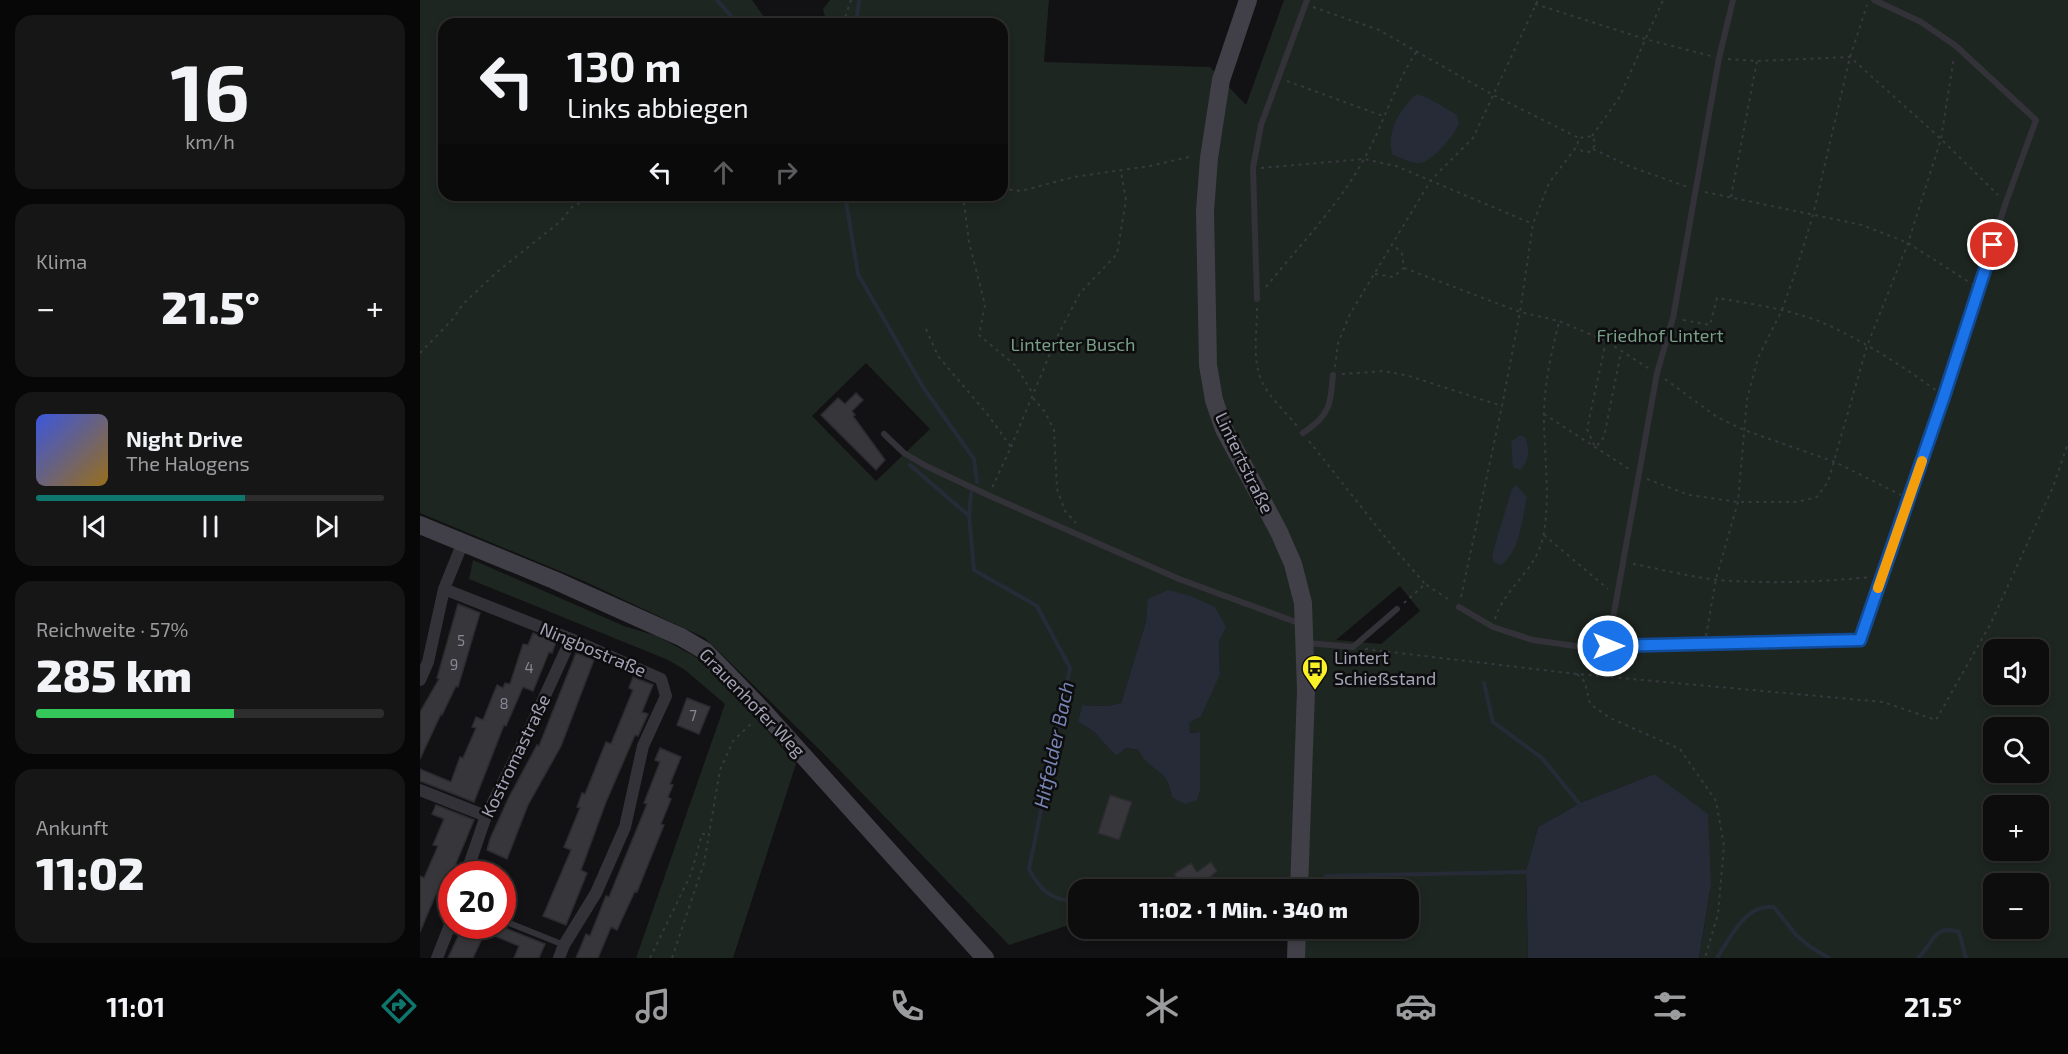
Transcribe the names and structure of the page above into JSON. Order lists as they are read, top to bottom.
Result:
{
  "streets": {
    "main road": ["Lintertstraße", "Grauenhofer Weg"],
    "street": ["Ningbostraße", "Kostromastraße"]
  },
  "crossings": [
    ["Ningbostraße", "Kostromastraße"]
  ],
  "water": ["Hitfelder Bach"],
  "parks": ["Friedhof Lintert", "Linterter Busch"],
  "places": {
    "bus stop": ["Lintert Schießstand"]
  },
  "house_numbers": [
    "5",
    "9",
    "4",
    "8",
    "7"
  ],
  "page": {
    "tile": [
      ["16", "km/h"],
      "Klima",
      ["Reichweite · 57%", "285 km"],
      ["Ankunft", "11:02"]
    ],
    "turn": ["130 m", "Links abbiegen"],
    "heat": ["−", "21.5°", "+"],
    "song": ["Night Drive", "The Halogens"],
    "map_buttons": ["+", "−"],
    "limit": "20",
    "trip": "11:02 · 1 Min. · 340 m",
    "tabs": ["11:01", "21.5°"]
  }
}
